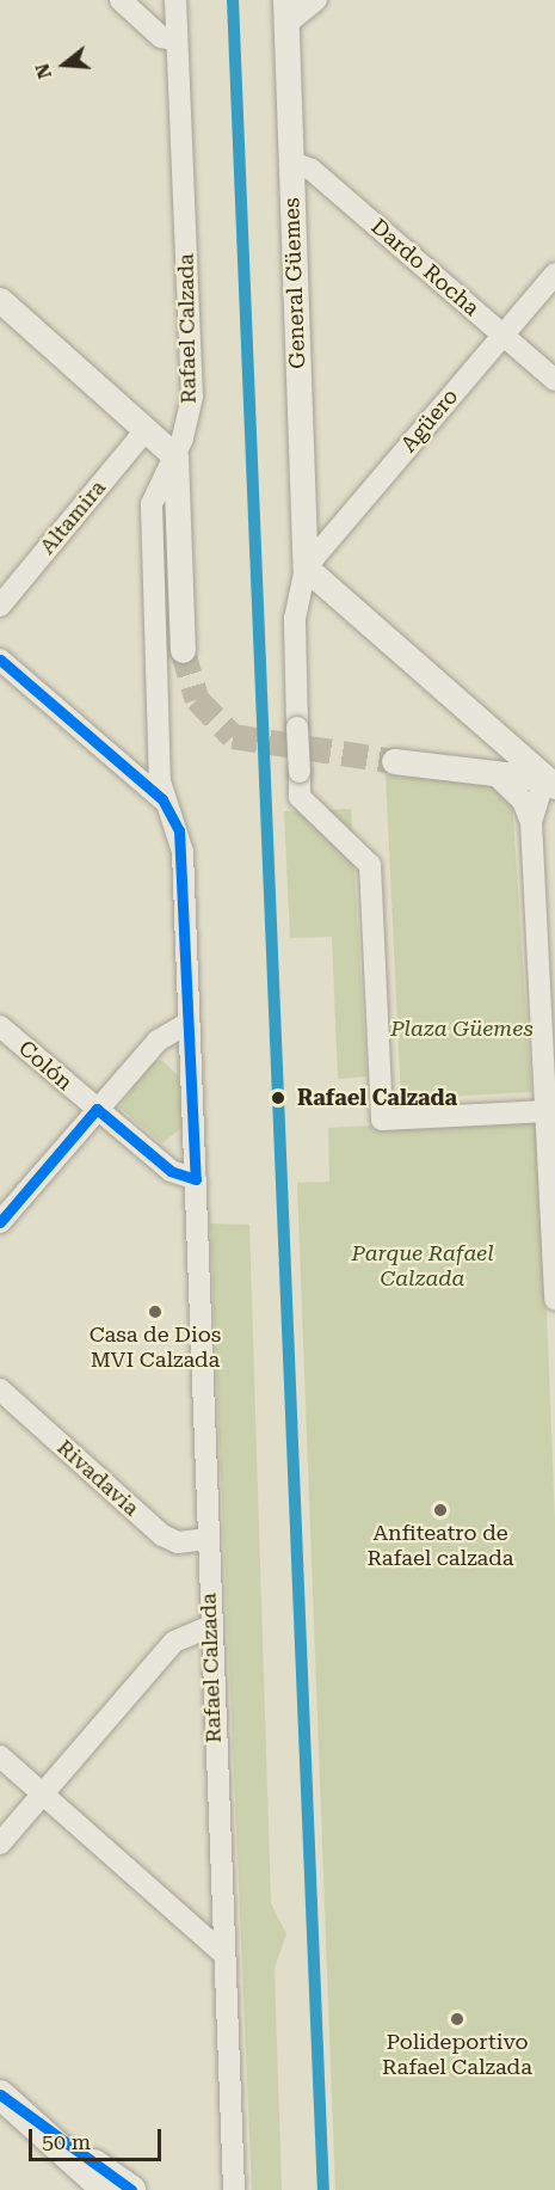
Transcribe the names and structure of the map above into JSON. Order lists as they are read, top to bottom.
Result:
{
  "streets": {
    "street": [
      "Dardo Rocha",
      "General Güemes",
      "Rafael Calzada",
      "Agüero",
      "Altamira",
      "Colón",
      "Rivadavia"
    ]
  },
  "crossings": [
    ["Dardo Rocha", "General Güemes"],
    ["Dardo Rocha", "Agüero"],
    ["General Güemes", "Agüero"],
    ["Rafael Calzada", "Colón"],
    ["Rafael Calzada", "Rivadavia"]
  ],
  "parks": ["Plaza Güemes", "Parque Rafael Calzada"],
  "places": [
    "Rafael Calzada",
    "Casa de Dios MVI Calzada",
    "Anfiteatro de Rafael calzada",
    "Polideportivo Rafael Calzada"
  ],
  "scale_bar": "50 m",
  "north": "left"
}
